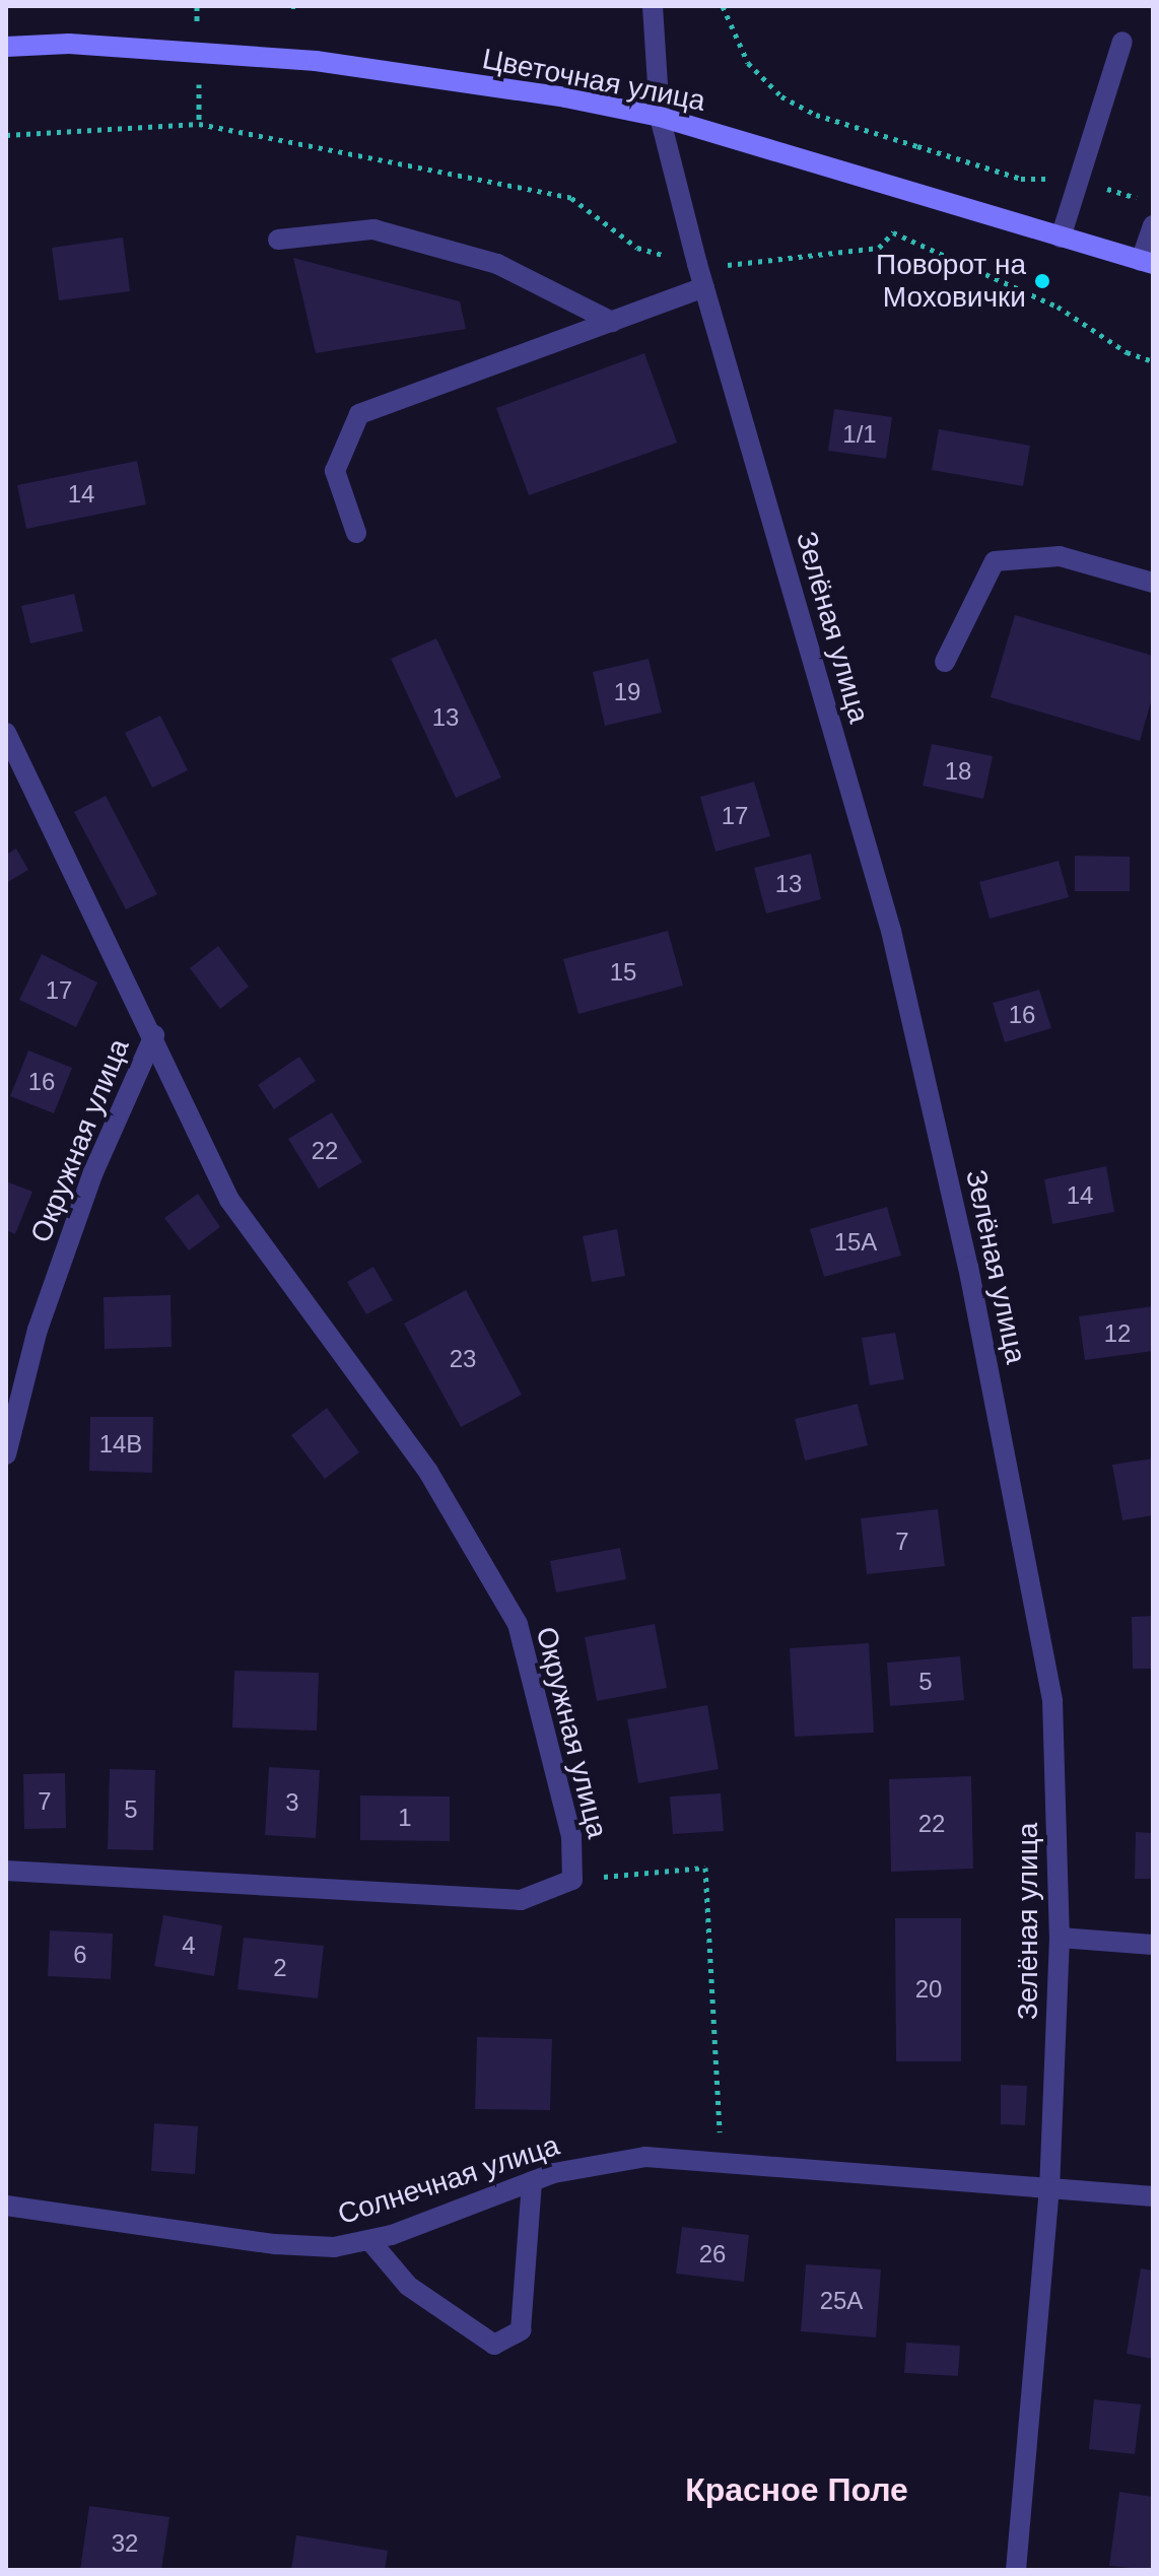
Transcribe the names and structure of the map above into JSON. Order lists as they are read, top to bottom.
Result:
{
  "streets": {
    "main road": ["Цветочная улица"],
    "street": ["Зелёная улица", "Окружная улица", "Солнечная улица"]
  },
  "crossings": [
    ["Цветочная улица", "Зелёная улица"],
    ["Зелёная улица", "Солнечная улица"]
  ],
  "districts": ["Красное Поле"],
  "places": ["Поворот на Моховички"],
  "house_numbers": [
    "1/1",
    "14",
    "19",
    "13",
    "18",
    "17",
    "13",
    "15",
    "17",
    "16",
    "16",
    "22",
    "14",
    "15А",
    "12",
    "23",
    "14В",
    "7",
    "5",
    "7",
    "3",
    "5",
    "1",
    "22",
    "4",
    "6",
    "2",
    "20",
    "26",
    "25А",
    "32"
  ]
}
